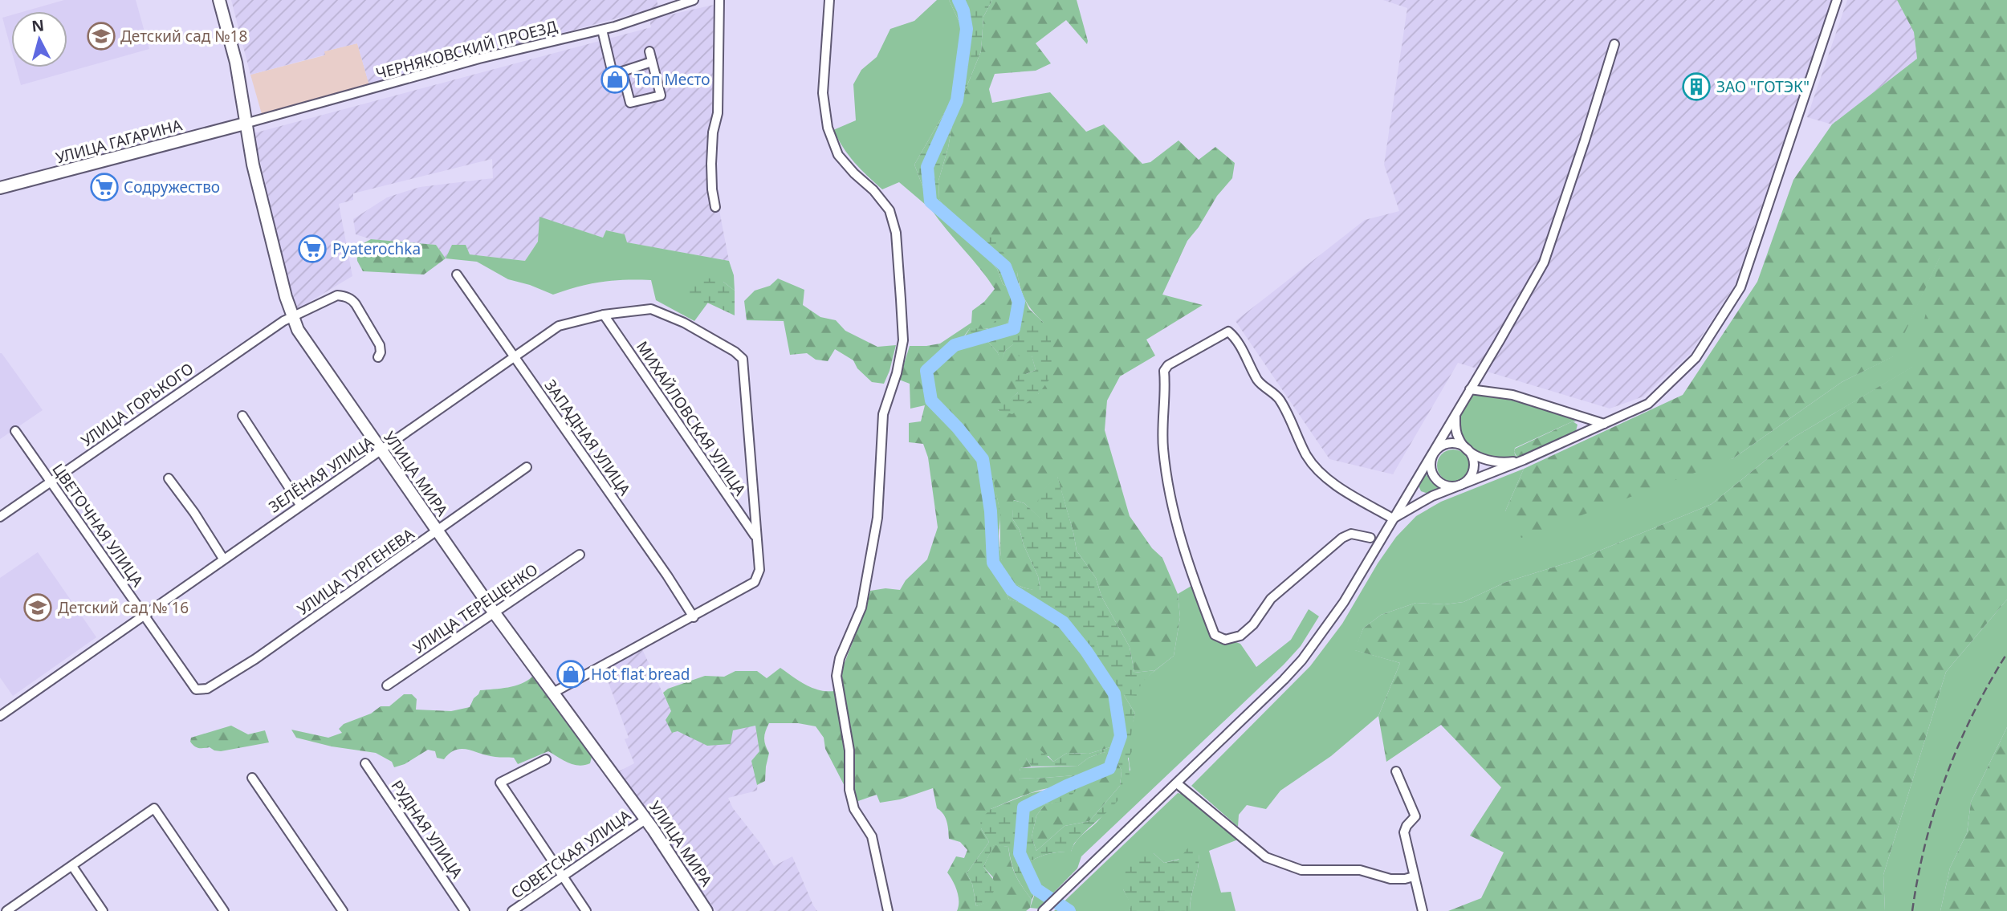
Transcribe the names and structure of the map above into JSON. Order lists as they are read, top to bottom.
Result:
{
  "streets": {
    "main road": ["УЛИЦА ГАГАРИНА", "УЛИЦА МИРА"],
    "street": [
      "ЧЕРНЯКОВСКИЙ ПРОЕЗД",
      "УЛИЦА ГОРЬКОГО",
      "МИХАЙЛОВСКАЯ УЛИЦА",
      "ЗАПАДНАЯ УЛИЦА",
      "ЗЕЛЁНАЯ УЛИЦА",
      "ЦВЕТОЧНАЯ УЛИЦА",
      "УЛИЦА ТУРГЕНЕВА",
      "УЛИЦА ТЕРЕЩЕНКО",
      "РУДНАЯ УЛИЦА",
      "СОВЕТСКАЯ УЛИЦА"
    ]
  },
  "crossings": [
    ["ЧЕРНЯКОВСКИЙ ПРОЕЗД", "УЛИЦА ГАГАРИНА"],
    ["ЧЕРНЯКОВСКИЙ ПРОЕЗД", "УЛИЦА МИРА"],
    ["УЛИЦА ГАГАРИНА", "УЛИЦА МИРА"],
    ["УЛИЦА ГОРЬКОГО", "УЛИЦА МИРА"],
    ["УЛИЦА ГОРЬКОГО", "ЦВЕТОЧНАЯ УЛИЦА"],
    ["МИХАЙЛОВСКАЯ УЛИЦА", "ЗЕЛЁНАЯ УЛИЦА"],
    ["ЗАПАДНАЯ УЛИЦА", "ЗЕЛЁНАЯ УЛИЦА"],
    ["УЛИЦА МИРА", "ЗЕЛЁНАЯ УЛИЦА"],
    ["УЛИЦА МИРА", "УЛИЦА ТУРГЕНЕВА"],
    ["УЛИЦА МИРА", "УЛИЦА ТЕРЕЩЕНКО"],
    ["УЛИЦА МИРА", "СОВЕТСКАЯ УЛИЦА"],
    ["ЗЕЛЁНАЯ УЛИЦА", "ЦВЕТОЧНАЯ УЛИЦА"],
    ["ЦВЕТОЧНАЯ УЛИЦА", "УЛИЦА ТУРГЕНЕВА"]
  ],
  "places": {
    "school or university": ["Детский сад №18", "Детский сад № 16"],
    "shop": ["Топ Место", "Hot flat bread"],
    "building": ["ЗАО \"ГОТЭК\""],
    "supermarket": ["Содружество", "Pyaterochka"]
  },
  "north": "top"
}
